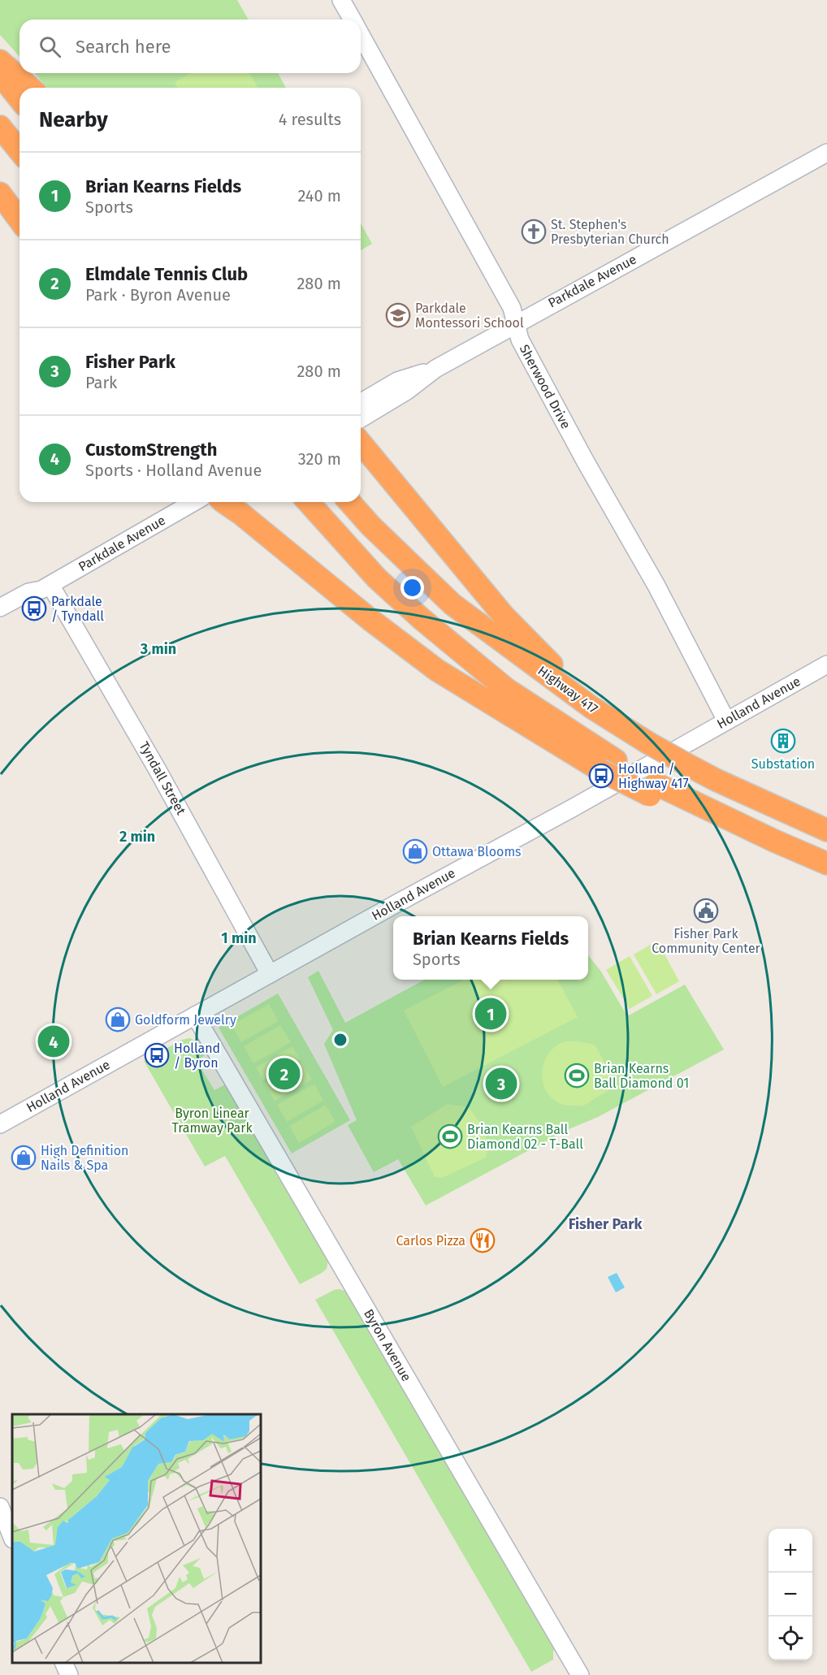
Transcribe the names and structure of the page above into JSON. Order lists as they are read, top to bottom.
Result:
{
  "streets": {
    "highway": ["Highway 417"],
    "street": [
      "Parkdale Avenue",
      "Sherwood Drive",
      "Holland Avenue",
      "Tyndall Street",
      "Byron Avenue"
    ]
  },
  "crossings": [
    ["Parkdale Avenue", "Sherwood Drive"],
    ["Parkdale Avenue", "Tyndall Street"],
    ["Sherwood Drive", "Holland Avenue"],
    ["Holland Avenue", "Tyndall Street"],
    ["Holland Avenue", "Byron Avenue"]
  ],
  "districts": ["Fisher Park"],
  "parks": ["Byron Linear Tramway Park"],
  "places": {
    "church": ["St. Stephen's Presbyterian Church"],
    "school or university": ["Parkdale Montessori School"],
    "bus stop": ["Parkdale / Tyndall", "Holland / Highway 417", "Holland / Byron"],
    "building": ["Substation"],
    "shop": ["Ottawa Blooms", "Goldform Jewelry", "High Definition Nails & Spa"],
    "public building": ["Fisher Park Community Center"],
    "sports": ["Brian Kearns Ball Diamond 01", "Brian Kearns Ball Diamond 02 - T-Ball"],
    "restaurant": ["Carlos Pizza"]
  },
  "page": {
    "search": "Search here",
    "heading": ["Nearby", "4 results"],
    "list": [
      {
        "mark": "1",
        "name": "Brian Kearns Fields",
        "note": "Sports",
        "value": "240 m"
      },
      {
        "mark": "2",
        "name": "Elmdale Tennis Club",
        "note": "Park · Byron Avenue",
        "value": "280 m"
      },
      {
        "mark": "3",
        "name": "Fisher Park",
        "note": "Park",
        "value": "280 m"
      },
      {
        "mark": "4",
        "name": "CustomStrength",
        "note": "Sports · Holland Avenue",
        "value": "320 m"
      }
    ],
    "popup": ["Brian Kearns Fields", "Sports"],
    "pins": [
      "1",
      "4",
      "2",
      "3"
    ],
    "map_buttons": ["+", "−"]
  },
  "rings": ["3 min", "2 min", "1 min"]
}
